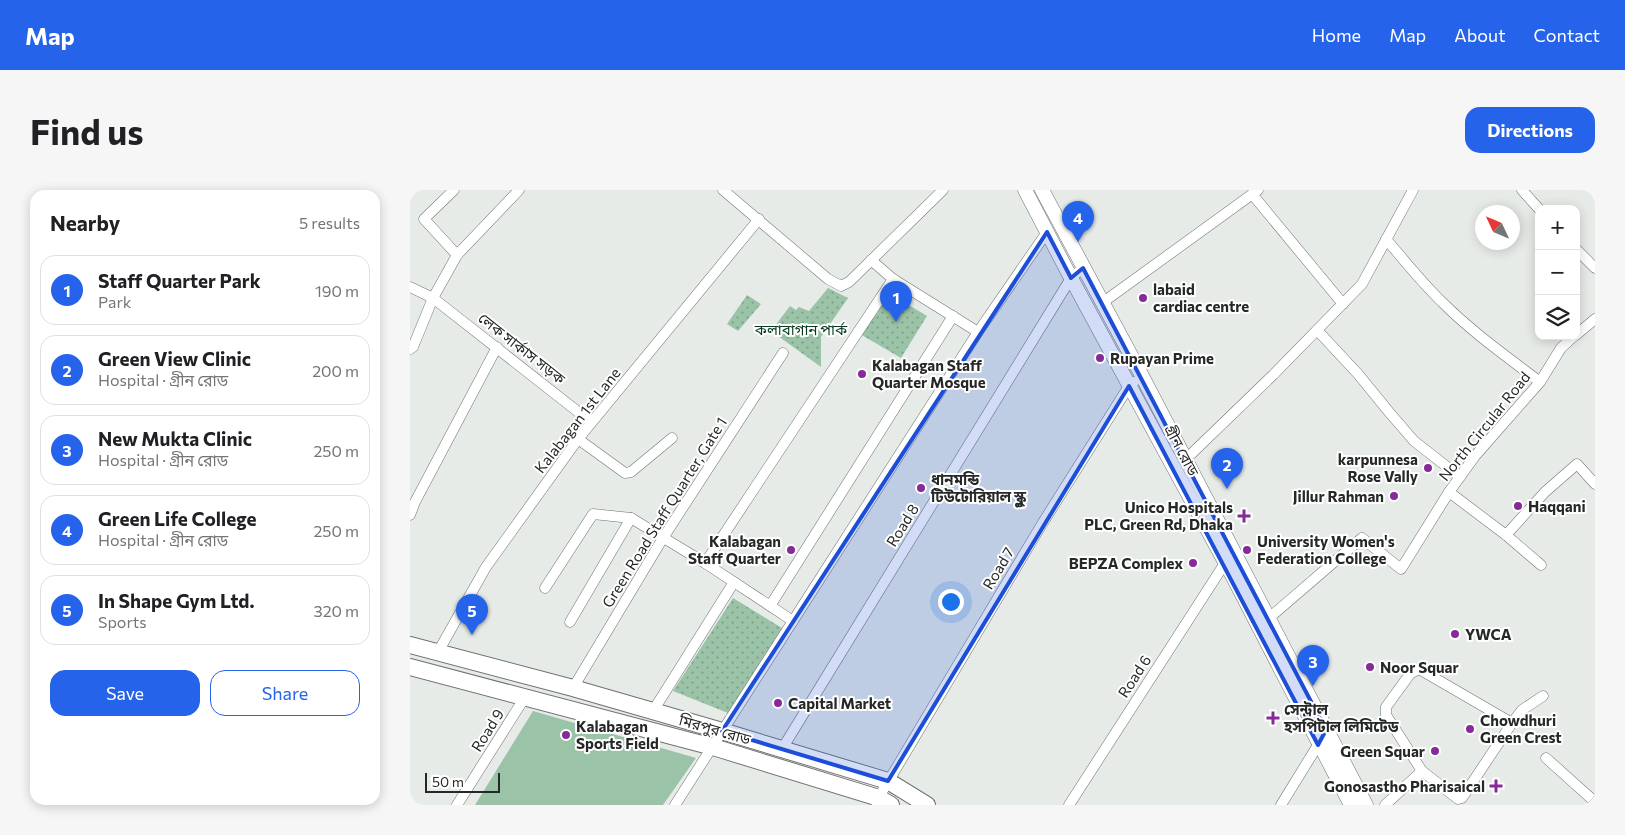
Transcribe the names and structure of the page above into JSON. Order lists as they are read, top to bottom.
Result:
{
  "streets": {
    "highway": ["মিরপুর রোড"],
    "main road": ["গ্রীন রোড"],
    "street": [
      "লেক সার্কাস সড়ক",
      "Kalabagan 1st Lane",
      "North Circular Road",
      "Green Road Staff Quarter, Gate 1",
      "Road 8",
      "Road 7",
      "Road 6",
      "Road 9"
    ]
  },
  "crossings": [
    ["লেক সার্কাস সড়ক", "Kalabagan 1st Lane"],
    ["Kalabagan 1st Lane", "মিরপুর রোড"],
    ["North Circular Road", "গ্রীন রোড"],
    ["গ্রীন রোড", "Road 8"],
    ["গ্রীন রোড", "Road 7"],
    ["গ্রীন রোড", "Road 6"],
    ["Green Road Staff Quarter, Gate 1", "মিরপুর রোড"],
    ["Road 8", "মিরপুর রোড"],
    ["Road 7", "মিরপুর রোড"],
    ["মিরপুর রোড", "Road 9"]
  ],
  "parks": ["কলাবাগান পার্ক"],
  "places": {
    "other": [
      "labaid cardiac centre",
      "Rupayan Prime",
      "Kalabagan Staff Quarter Mosque",
      "karpunnesa Rose Vally",
      "ধানমন্ডি টিউটোরিয়াল স্কুল",
      "Jillur Rahman",
      "Haqqani",
      "Kalabagan Staff Quarter",
      "University Women's Federation College",
      "BEPZA Complex",
      "YWCA",
      "Noor Squar",
      "Capital Market",
      "Chowdhuri Green Crest",
      "Kalabagan Sports Field",
      "Green Squar"
    ],
    "health": ["Unico Hospitals PLC, Green Rd, Dhaka", "সেন্ট্রাল হসপিটাল লিমিটেড", "Gonosastho Pharisaical"]
  },
  "scale_bar": "50 m",
  "north": "top left",
  "page": {
    "header": "Map",
    "nav": [
      "Home",
      "Map",
      "About",
      "Contact"
    ],
    "buttons": [
      "Directions",
      ["Save", "Share"]
    ],
    "title": "Find us",
    "heading": ["Nearby", "5 results"],
    "pins": [
      "4",
      "1",
      "2",
      "5",
      "3"
    ],
    "map_buttons": ["+", "−"],
    "list": [
      {
        "mark": "1",
        "name": "Staff Quarter Park",
        "note": "Park",
        "value": "190 m"
      },
      {
        "mark": "2",
        "name": "Green View Clinic",
        "note": "Hospital · গ্রীন রোড",
        "value": "200 m"
      },
      {
        "mark": "3",
        "name": "New Mukta Clinic",
        "note": "Hospital · গ্রীন রোড",
        "value": "250 m"
      },
      {
        "mark": "4",
        "name": "Green Life College",
        "note": "Hospital · গ্রীন রোড",
        "value": "250 m"
      },
      {
        "mark": "5",
        "name": "In Shape Gym Ltd.",
        "note": "Sports",
        "value": "320 m"
      }
    ],
    "scale": "50 m"
  }
}
